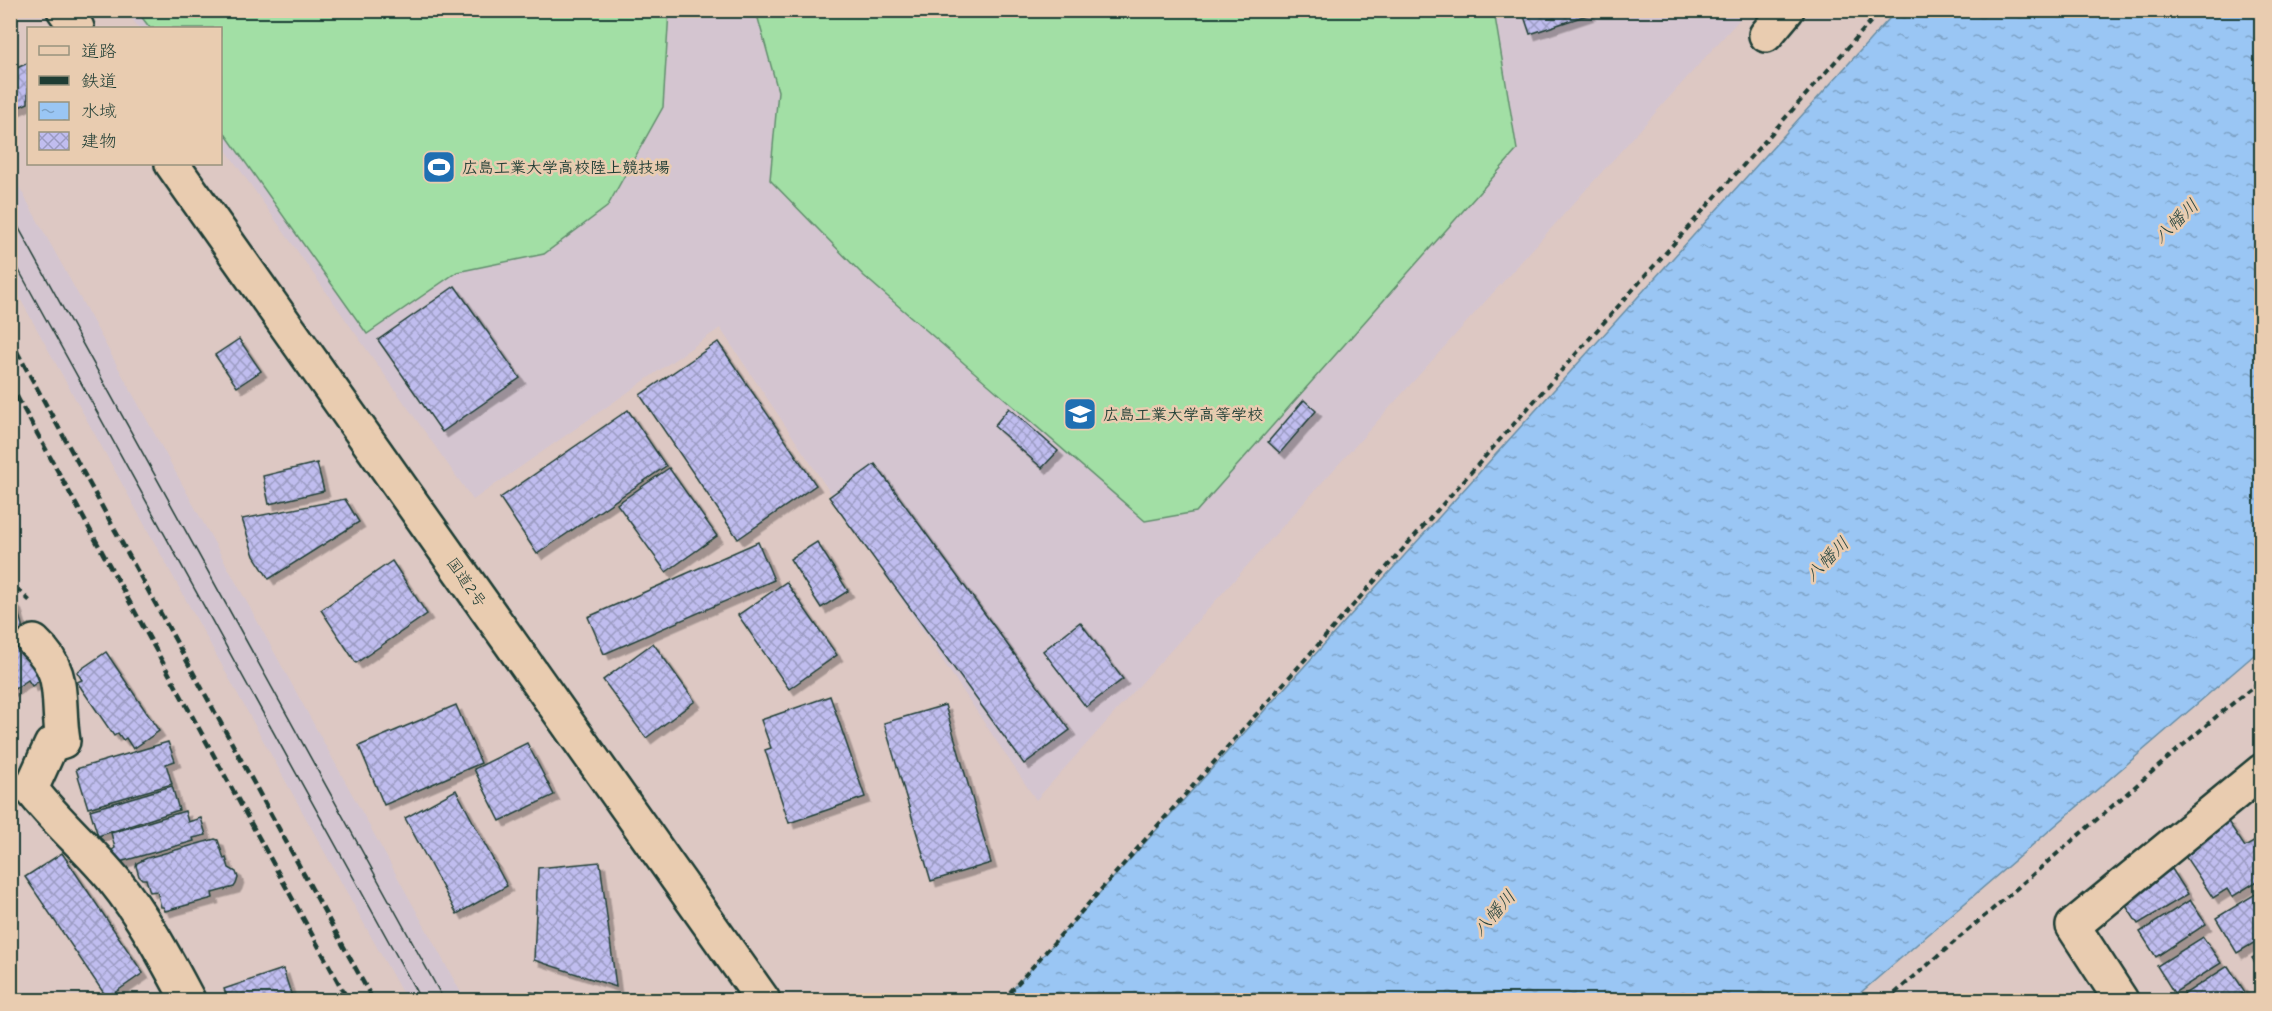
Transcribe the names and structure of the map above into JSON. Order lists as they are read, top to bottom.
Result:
{
  "streets": {
    "main road": ["国道2号"]
  },
  "water": ["八幡川"],
  "places": {
    "sports": ["広島工業大学高校陸上競技場"],
    "school or university": ["広島工業大学高等学校"]
  },
  "legend": [
    "道路",
    "鉄道",
    "水域",
    "建物"
  ]
}
